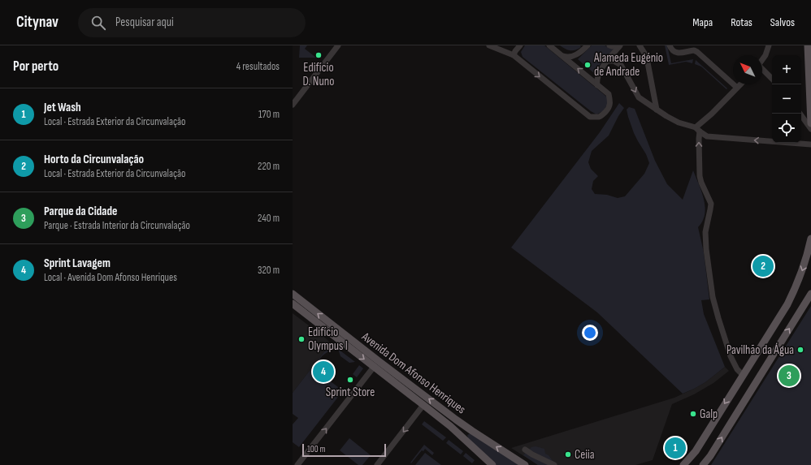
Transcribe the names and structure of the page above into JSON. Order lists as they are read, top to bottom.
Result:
{
  "streets": {
    "main road": ["Avenida Dom Afonso Henriques"]
  },
  "places": [
    "Edifício D. Nuno",
    "Alameda Eugénio de Andrade",
    "Edifício Olympus I",
    "Pavilhão da Água",
    "Sprint Store",
    "Galp",
    "Ceiia"
  ],
  "scale_bar": "100 m",
  "north": "top left",
  "page": {
    "header": "Citynav",
    "search": "Pesquisar aqui",
    "nav": ["Mapa", "Rotas", "Salvos"],
    "heading": ["Por perto", "4 resultados"],
    "map_buttons": ["+", "−"],
    "list": [
      {
        "mark": "1",
        "name": "Jet Wash",
        "note": "Local · Estrada Exterior da Circunvalação",
        "value": "170 m"
      },
      {
        "mark": "2",
        "name": "Horto da Circunvalação",
        "note": "Local · Estrada Exterior da Circunvalação",
        "value": "220 m"
      },
      {
        "mark": "3",
        "name": "Parque da Cidade",
        "note": "Parque · Estrada Interior da Circunvalação",
        "value": "240 m"
      },
      {
        "mark": "4",
        "name": "Sprint Lavagem",
        "note": "Local · Avenida Dom Afonso Henriques",
        "value": "320 m"
      }
    ],
    "pins": [
      "2",
      "4",
      "3",
      "1"
    ],
    "scale": "100 m"
  }
}
